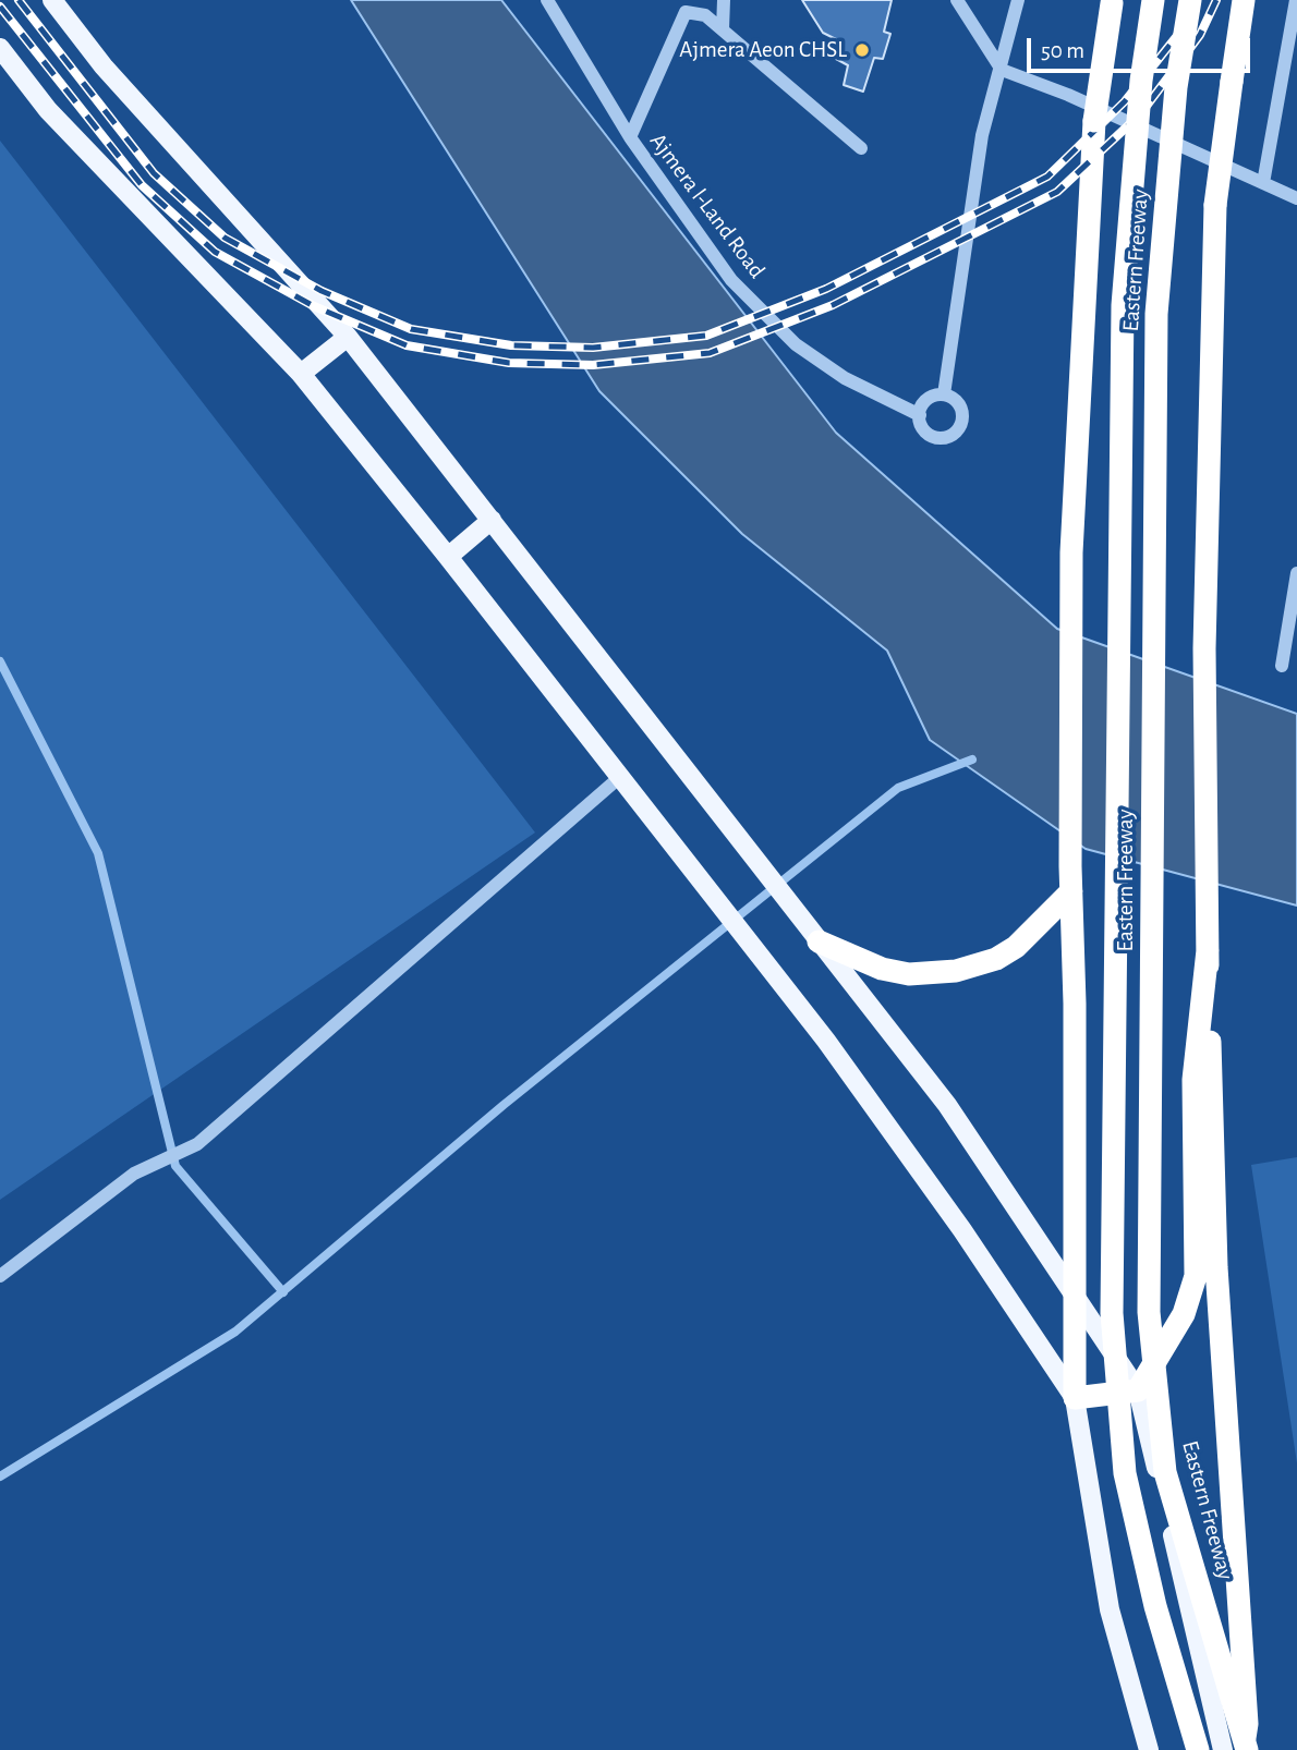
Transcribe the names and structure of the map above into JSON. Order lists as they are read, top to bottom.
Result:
{
  "streets": {
    "highway": ["Eastern Freeway"],
    "street": ["Ajmera l-Land Road"]
  },
  "places": ["Ajmera Aeon CHSL"],
  "scale_bar": "50 m"
}
